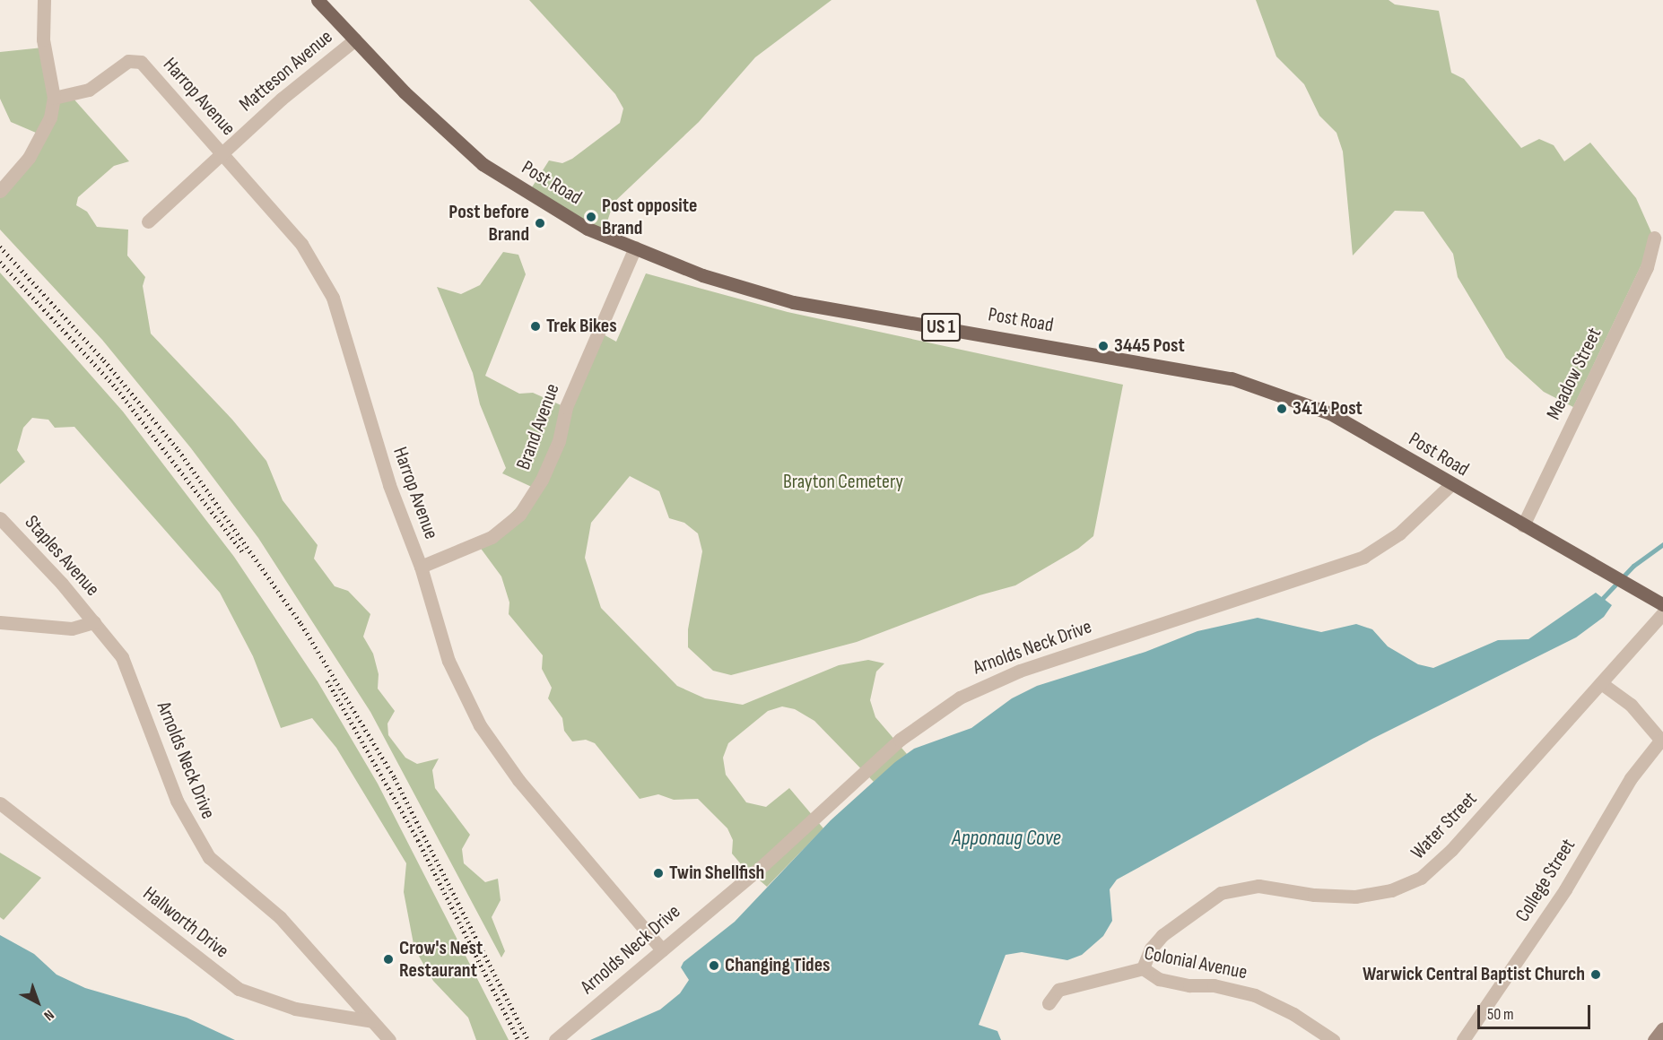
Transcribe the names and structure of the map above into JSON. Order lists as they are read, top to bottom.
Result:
{
  "streets": {
    "main road": ["Post Road", "US 1"],
    "street": [
      "Matteson Avenue",
      "Harrop Avenue",
      "Meadow Street",
      "Brand Avenue",
      "Staples Avenue",
      "Arnolds Neck Drive",
      "Water Street",
      "College Street",
      "Hallworth Drive",
      "Colonial Avenue"
    ]
  },
  "crossings": [
    ["Matteson Avenue", "Harrop Avenue"],
    ["Matteson Avenue", "Post Road"],
    ["Harrop Avenue", "Brand Avenue"],
    ["Harrop Avenue", "Arnolds Neck Drive"],
    ["Post Road", "Meadow Street"],
    ["Post Road", "Brand Avenue"],
    ["Post Road", "Arnolds Neck Drive"],
    ["Staples Avenue", "Arnolds Neck Drive"],
    ["Arnolds Neck Drive", "Hallworth Drive"],
    ["Water Street", "Colonial Avenue"]
  ],
  "water": ["Apponaug Cove"],
  "parks": ["Brayton Cemetery"],
  "places": [
    "Post opposite Brand",
    "Post before Brand",
    "Trek Bikes",
    "3445 Post",
    "3414 Post",
    "Twin Shellfish",
    "Crow's Nest Restaurant",
    "Changing Tides",
    "Warwick Central Baptist Church"
  ],
  "scale_bar": "50 m",
  "north": "bottom right"
}
